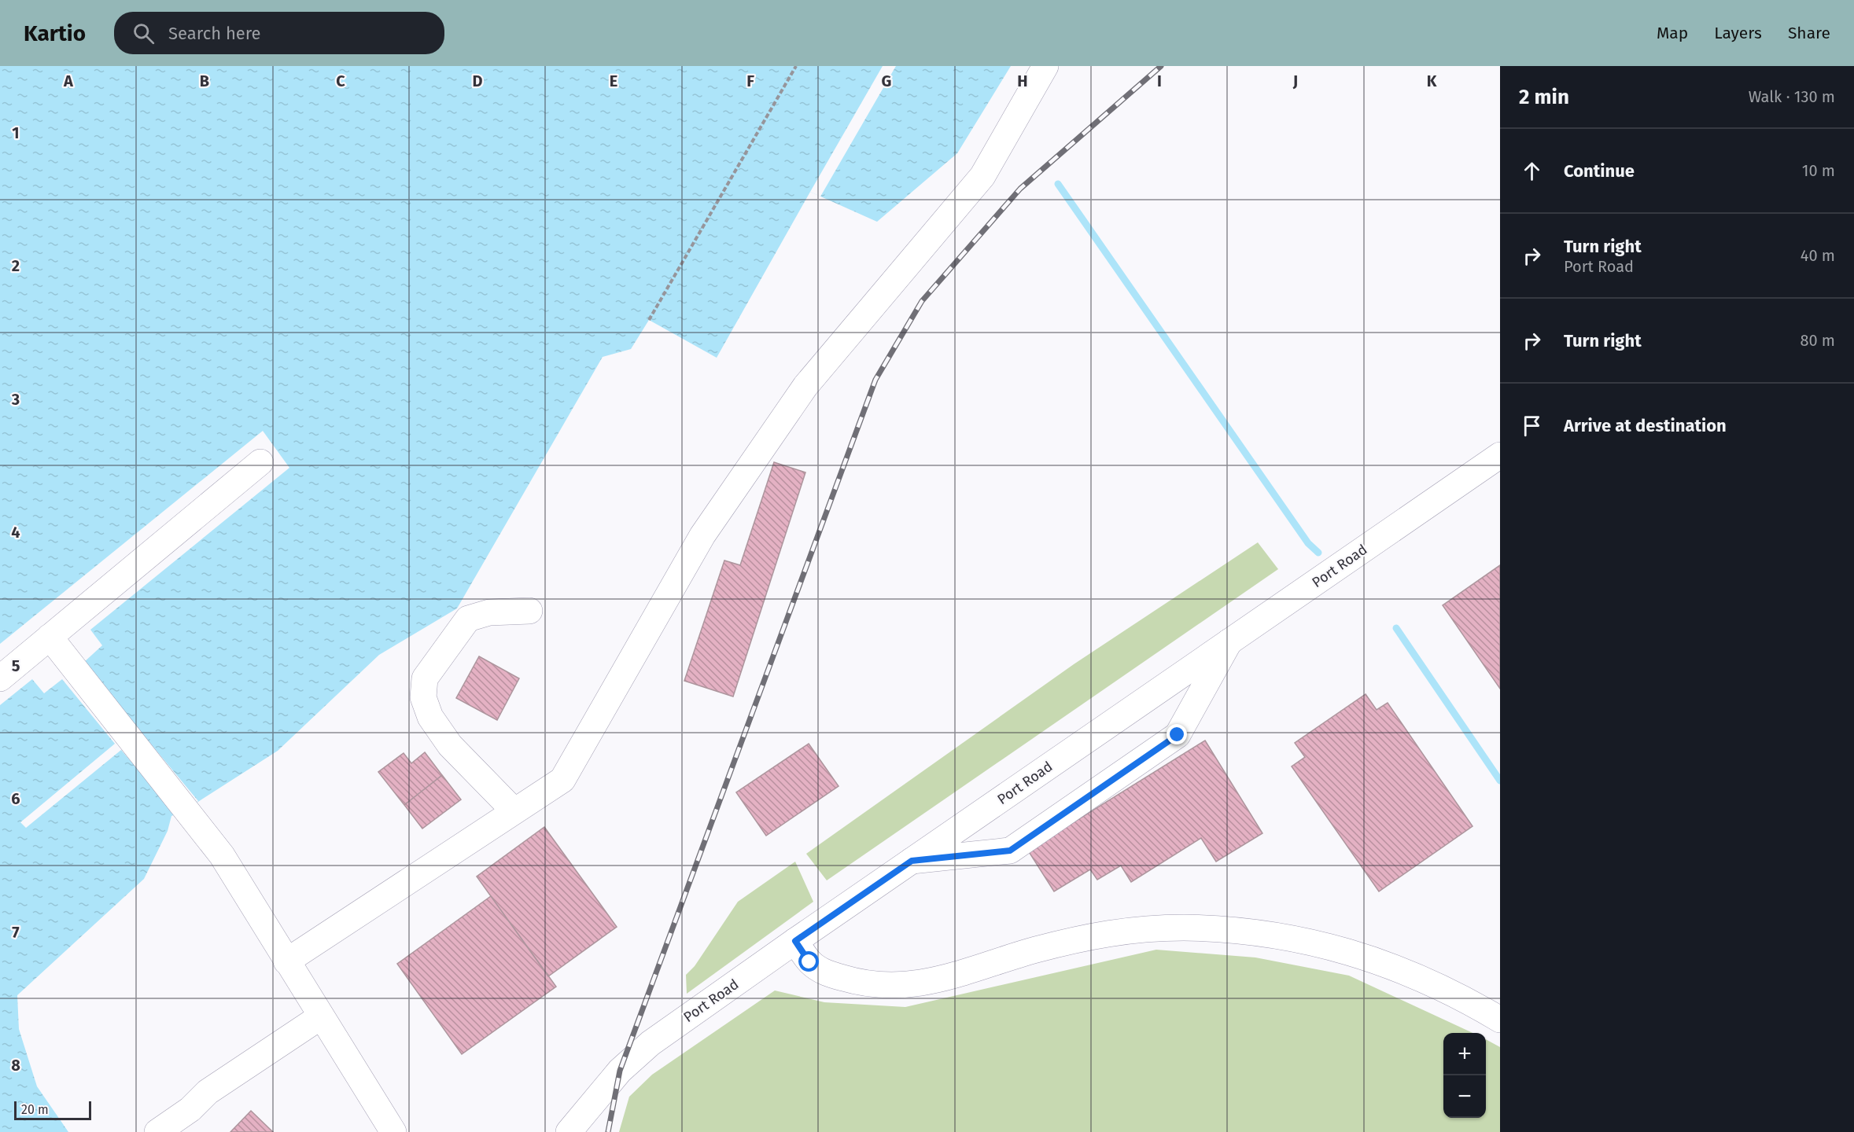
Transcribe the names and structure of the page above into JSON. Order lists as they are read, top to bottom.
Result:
{
  "streets": {
    "main road": ["Port Road"]
  },
  "scale_bar": "20 m",
  "page": {
    "header": "Kartio",
    "search": "Search here",
    "nav": ["Map", "Layers", "Share"],
    "heading": ["2 min", "Walk · 130 m"],
    "list": [
      ["Continue", "10 m"],
      ["Turn right", "Port Road", "40 m"],
      ["Turn right", "80 m"],
      "Arrive at destination"
    ],
    "map_buttons": ["+", "−"],
    "scale": "20 m"
  },
  "grid": {
    "columns": [
      "A",
      "B",
      "C",
      "D",
      "E",
      "F",
      "G",
      "H",
      "I",
      "J",
      "K"
    ],
    "rows": [
      "1",
      "2",
      "3",
      "4",
      "5",
      "6",
      "7",
      "8"
    ]
  }
}
